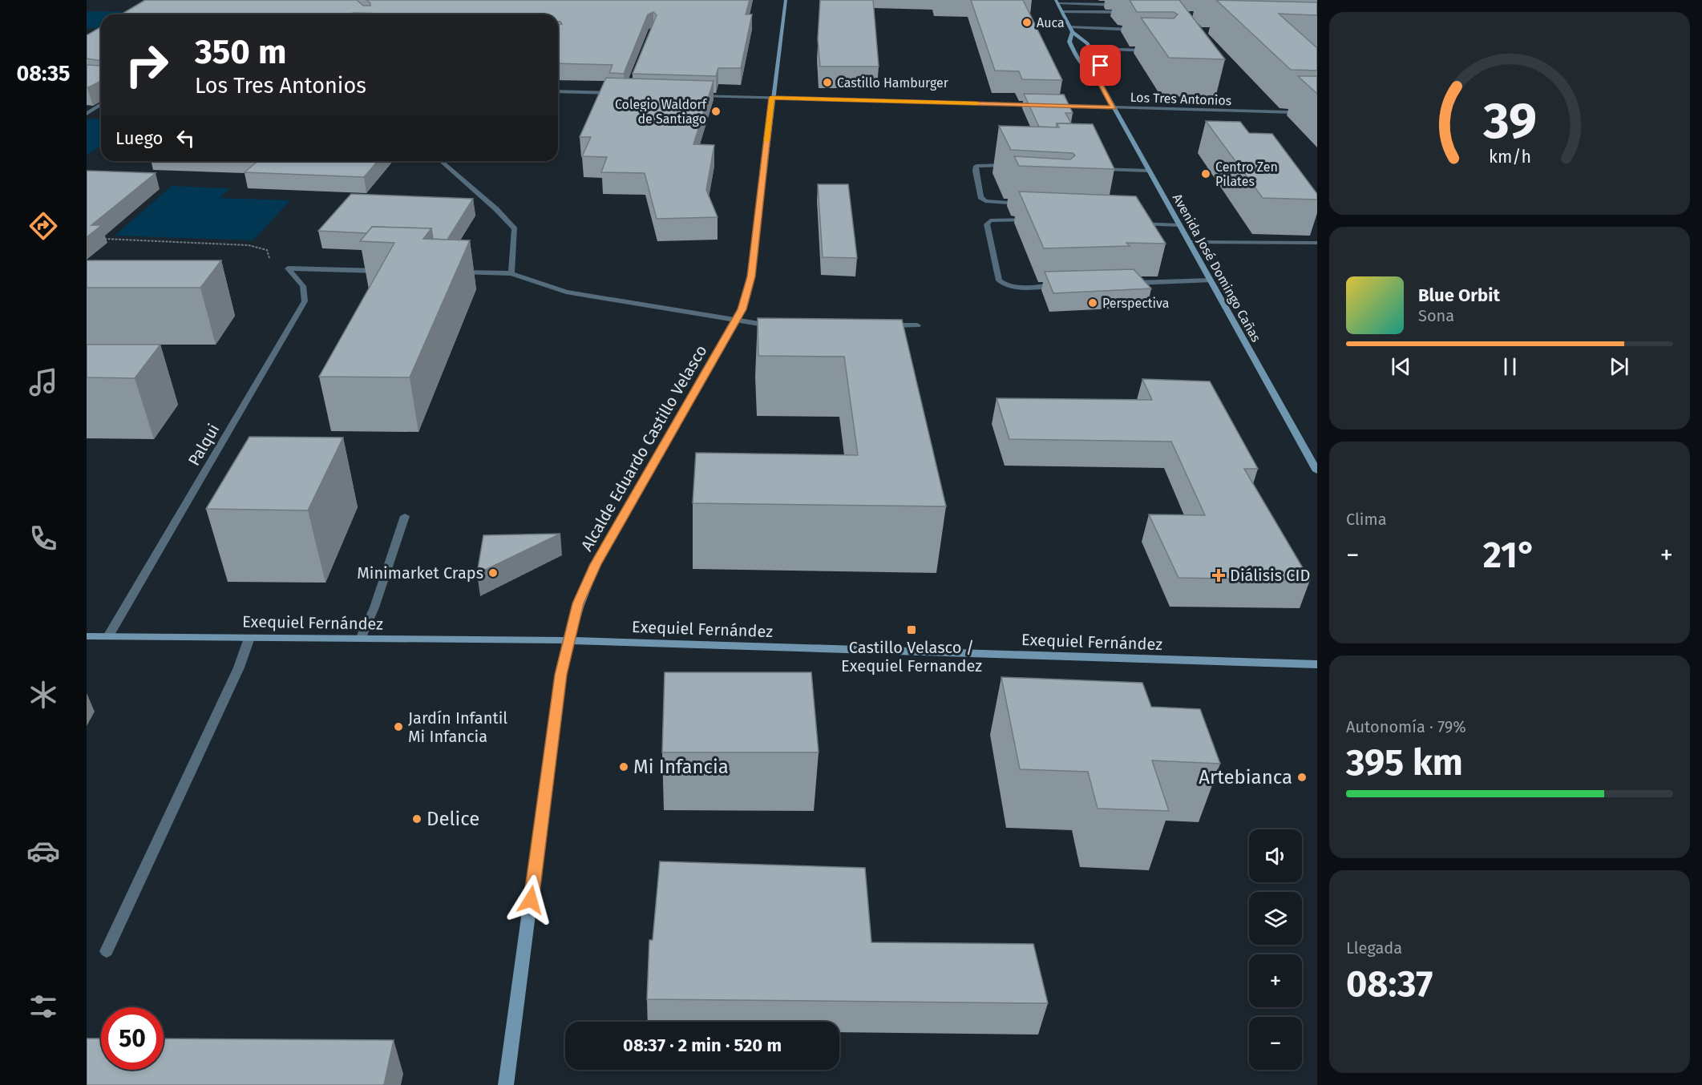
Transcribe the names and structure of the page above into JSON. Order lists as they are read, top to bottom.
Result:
{
  "streets": {
    "street": [
      "Los Tres Antonios",
      "Avenida José Domingo Cañas",
      "Palqui",
      "Alcalde Eduardo Castillo Velasco",
      "Exequiel Fernández"
    ]
  },
  "crossings": [
    ["Los Tres Antonios", "Avenida José Domingo Cañas"],
    ["Palqui", "Exequiel Fernández"],
    ["Alcalde Eduardo Castillo Velasco", "Exequiel Fernández"]
  ],
  "places": {
    "other": [
      "Auca",
      "Castillo Hamburger",
      "Colegio Waldorf de Santiago",
      "Centro Zen Pilates",
      "Perspectiva",
      "Minimarket Craps",
      "Jardín Infantil Mi Infancia",
      "Mi Infancia",
      "Artebianca",
      "Delice"
    ],
    "health": ["Diálisis CID"],
    "transit": ["Castillo Velasco / Exequiel Fernandez"]
  },
  "page": {
    "tabs": "08:35",
    "turn": ["350 m", "Los Tres Antonios"],
    "then": "Luego",
    "song": ["Blue Orbit", "Sona"],
    "tile": [
      "Clima",
      ["Autonomía · 79%", "395 km"],
      ["Llegada", "08:37"]
    ],
    "heat": ["−", "21°", "+"],
    "map_buttons": ["+", "−"],
    "limit": "50",
    "trip": "08:37 · 2 min · 520 m",
    "gauge": ["39", "km/h"]
  }
}
